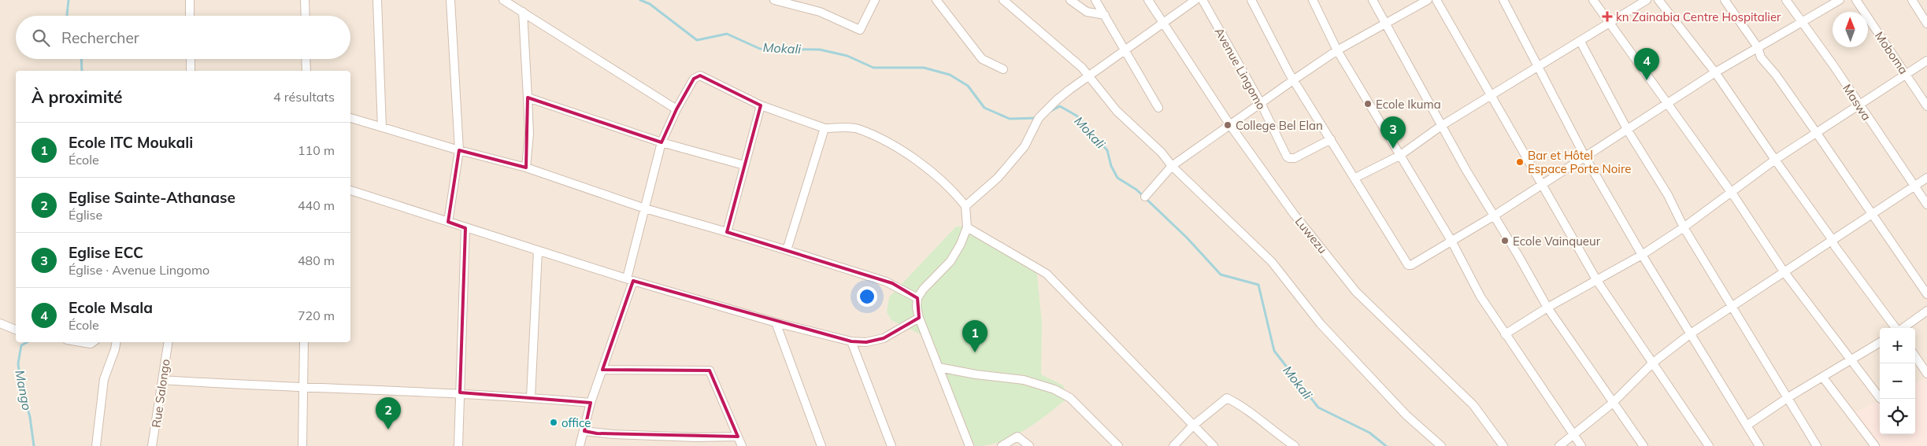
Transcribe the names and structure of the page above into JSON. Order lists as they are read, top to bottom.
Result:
{
  "streets": {
    "street": [
      "Moboma",
      "Avenue Lingomo",
      "Maswa",
      "Luwezu",
      "Rue Salongo"
    ]
  },
  "water": ["Mokali", "Mango"],
  "places": {
    "health": ["kn Zainabia Centre Hospitalier"],
    "other": [
      "Ecole Ikuma",
      "College Bel Elan",
      "Bar et Hôtel Espace Porte Noire",
      "Ecole Vainqueur",
      "office"
    ]
  },
  "north": "top",
  "page": {
    "search": "Rechercher",
    "pins": [
      "4",
      "3",
      "1",
      "2"
    ],
    "heading": ["À proximité", "4 résultats"],
    "list": [
      {
        "mark": "1",
        "name": "Ecole ITC Moukali",
        "note": "École",
        "value": "110 m"
      },
      {
        "mark": "2",
        "name": "Eglise Sainte-Athanase",
        "note": "Église",
        "value": "440 m"
      },
      {
        "mark": "3",
        "name": "Eglise ECC",
        "note": "Église · Avenue Lingomo",
        "value": "480 m"
      },
      {
        "mark": "4",
        "name": "Ecole Msala",
        "note": "École",
        "value": "720 m"
      }
    ],
    "map_buttons": ["+", "−"]
  }
}
